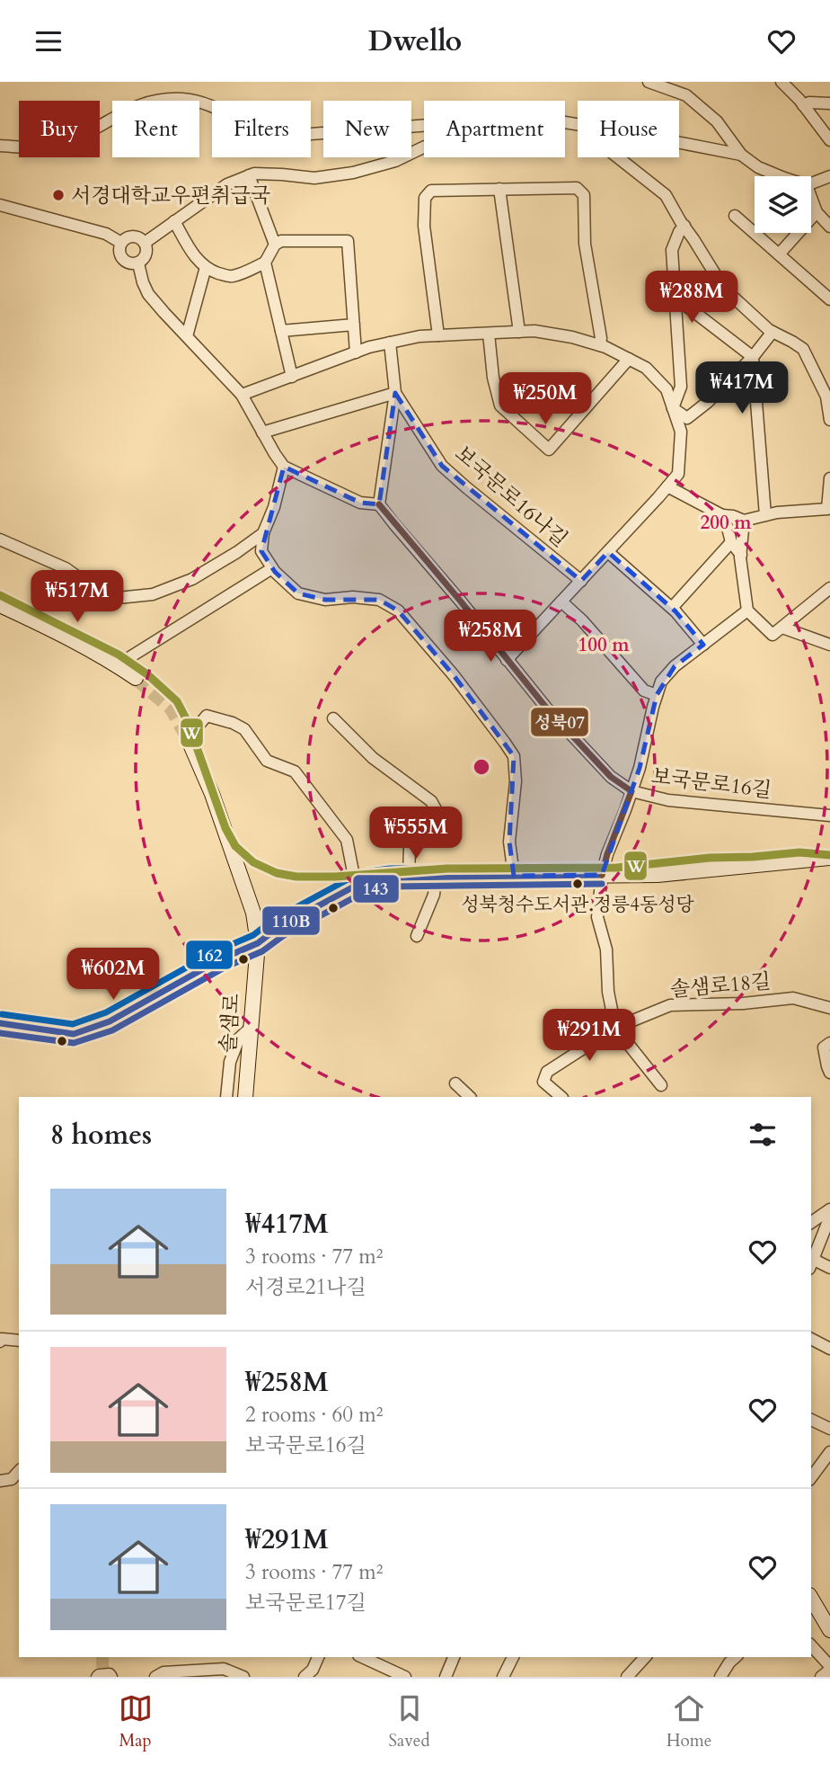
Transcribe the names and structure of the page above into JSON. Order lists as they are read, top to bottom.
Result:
{
  "streets": {
    "main road": ["솔샘로"],
    "street": ["보국문로16나길", "보국문로16길", "솔샘로18길"]
  },
  "places": ["서경대학교우편취급국", "성북청수도서관.정릉4동성당"],
  "lines": [
    "transit line 성북07",
    "transit line W",
    "transit line 162",
    "transit line 110B",
    "transit line 143"
  ],
  "page": {
    "header": "Dwello",
    "chip": [
      "Buy",
      "Rent",
      "Filters",
      "New",
      "Apartment",
      "House"
    ],
    "price": [
      "₩288M",
      "₩417M",
      "₩250M",
      "₩517M",
      "₩258M",
      "₩555M",
      "₩602M",
      "₩291M"
    ],
    "heading": "8 homes",
    "list": [
      {
        "name": "₩417M",
        "note": "3 rooms · 77 m² · 서경로21나길"
      },
      {
        "name": "₩258M",
        "note": "2 rooms · 60 m² · 보국문로16길"
      },
      {
        "name": "₩291M",
        "note": "3 rooms · 77 m² · 보국문로17길"
      }
    ],
    "tabs": ["Map", "Saved", "Home"]
  },
  "rings": ["200 m", "100 m"]
}
